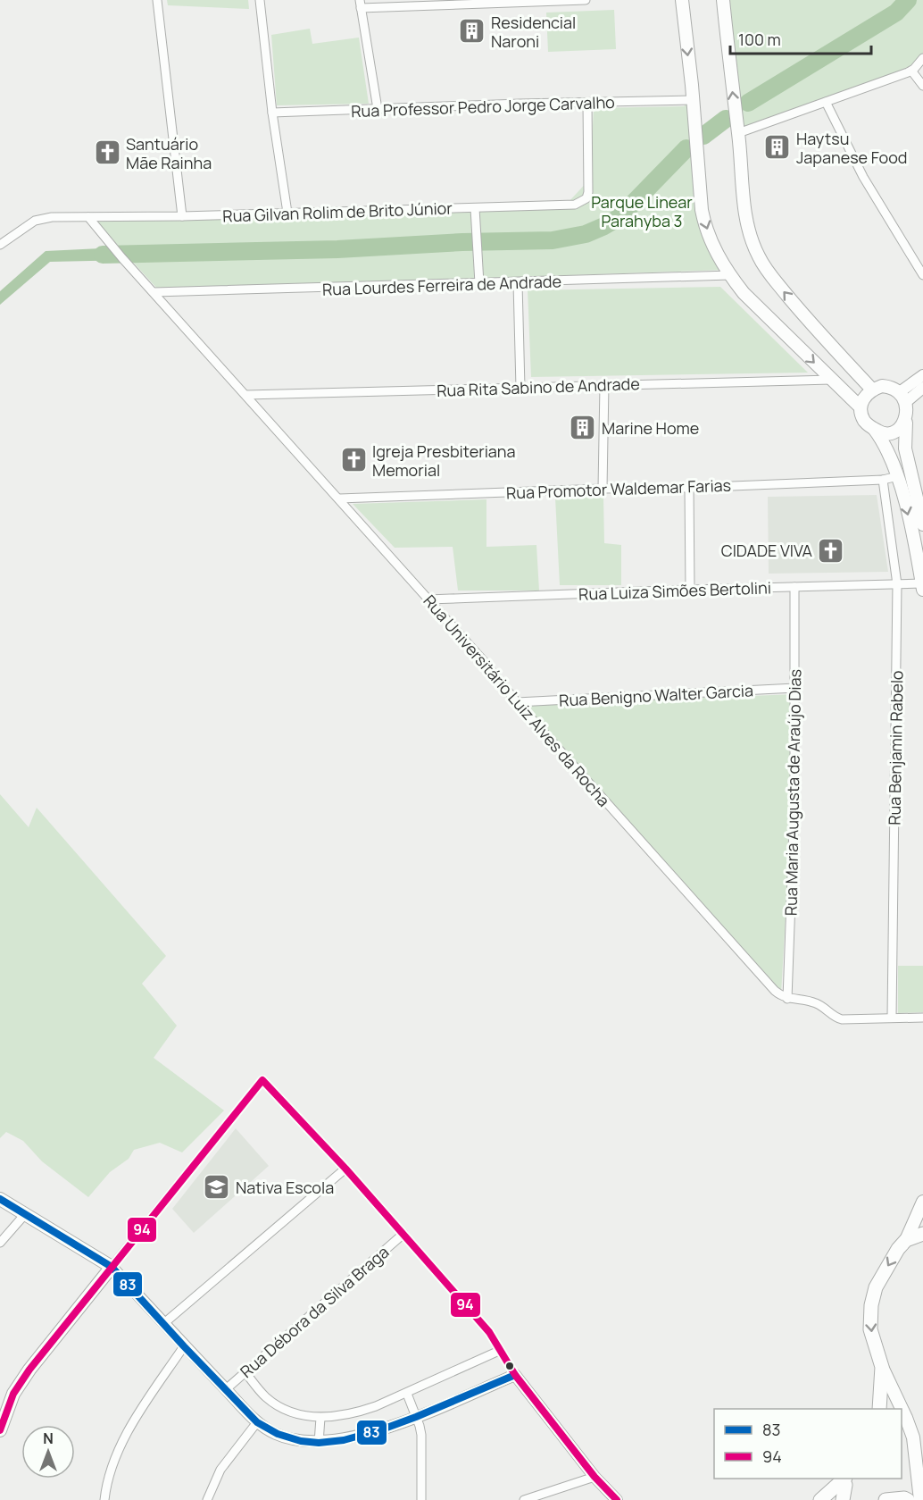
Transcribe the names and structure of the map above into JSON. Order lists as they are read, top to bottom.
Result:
{
  "streets": {
    "street": [
      "Rua Professor Pedro Jorge Carvalho",
      "Rua Gilvan Rolim de Brito Júnior",
      "Rua Lourdes Ferreira de Andrade",
      "Rua Rita Sabino de Andrade",
      "Rua Promotor Waldemar Farias",
      "Rua Luiza Simões Bertolini",
      "Rua Benigno Walter Garcia",
      "Rua Universitário Luiz Alves da Rocha",
      "Rua Benjamin Rabelo",
      "Rua Maria Augusta de Araújo Dias",
      "Rua Débora da Silva Braga"
    ]
  },
  "crossings": [
    ["Rua Professor Pedro Jorge Carvalho", "Rua Gilvan Rolim de Brito Júnior"],
    ["Rua Gilvan Rolim de Brito Júnior", "Rua Universitário Luiz Alves da Rocha"],
    ["Rua Lourdes Ferreira de Andrade", "Rua Universitário Luiz Alves da Rocha"],
    ["Rua Rita Sabino de Andrade", "Rua Universitário Luiz Alves da Rocha"],
    ["Rua Promotor Waldemar Farias", "Rua Universitário Luiz Alves da Rocha"],
    ["Rua Promotor Waldemar Farias", "Rua Benjamin Rabelo"],
    ["Rua Luiza Simões Bertolini", "Rua Universitário Luiz Alves da Rocha"],
    ["Rua Luiza Simões Bertolini", "Rua Benjamin Rabelo"],
    ["Rua Luiza Simões Bertolini", "Rua Maria Augusta de Araújo Dias"],
    ["Rua Benigno Walter Garcia", "Rua Universitário Luiz Alves da Rocha"],
    ["Rua Benigno Walter Garcia", "Rua Maria Augusta de Araújo Dias"],
    ["Rua Universitário Luiz Alves da Rocha", "Rua Maria Augusta de Araújo Dias"]
  ],
  "parks": ["Parque Linear Parahyba 3"],
  "places": {
    "building": ["Residencial Naroni", "Haytsu Japanese Food", "Marine Home"],
    "church": ["Santuário Mãe Rainha", "Igreja Presbiteriana Memorial", "CIDADE VIVA"],
    "school or university": ["Nativa Escola"]
  },
  "lines": ["transit line 94", "transit line 83"],
  "legend": ["83", "94"],
  "scale_bar": "100 m",
  "north": "top"
}
